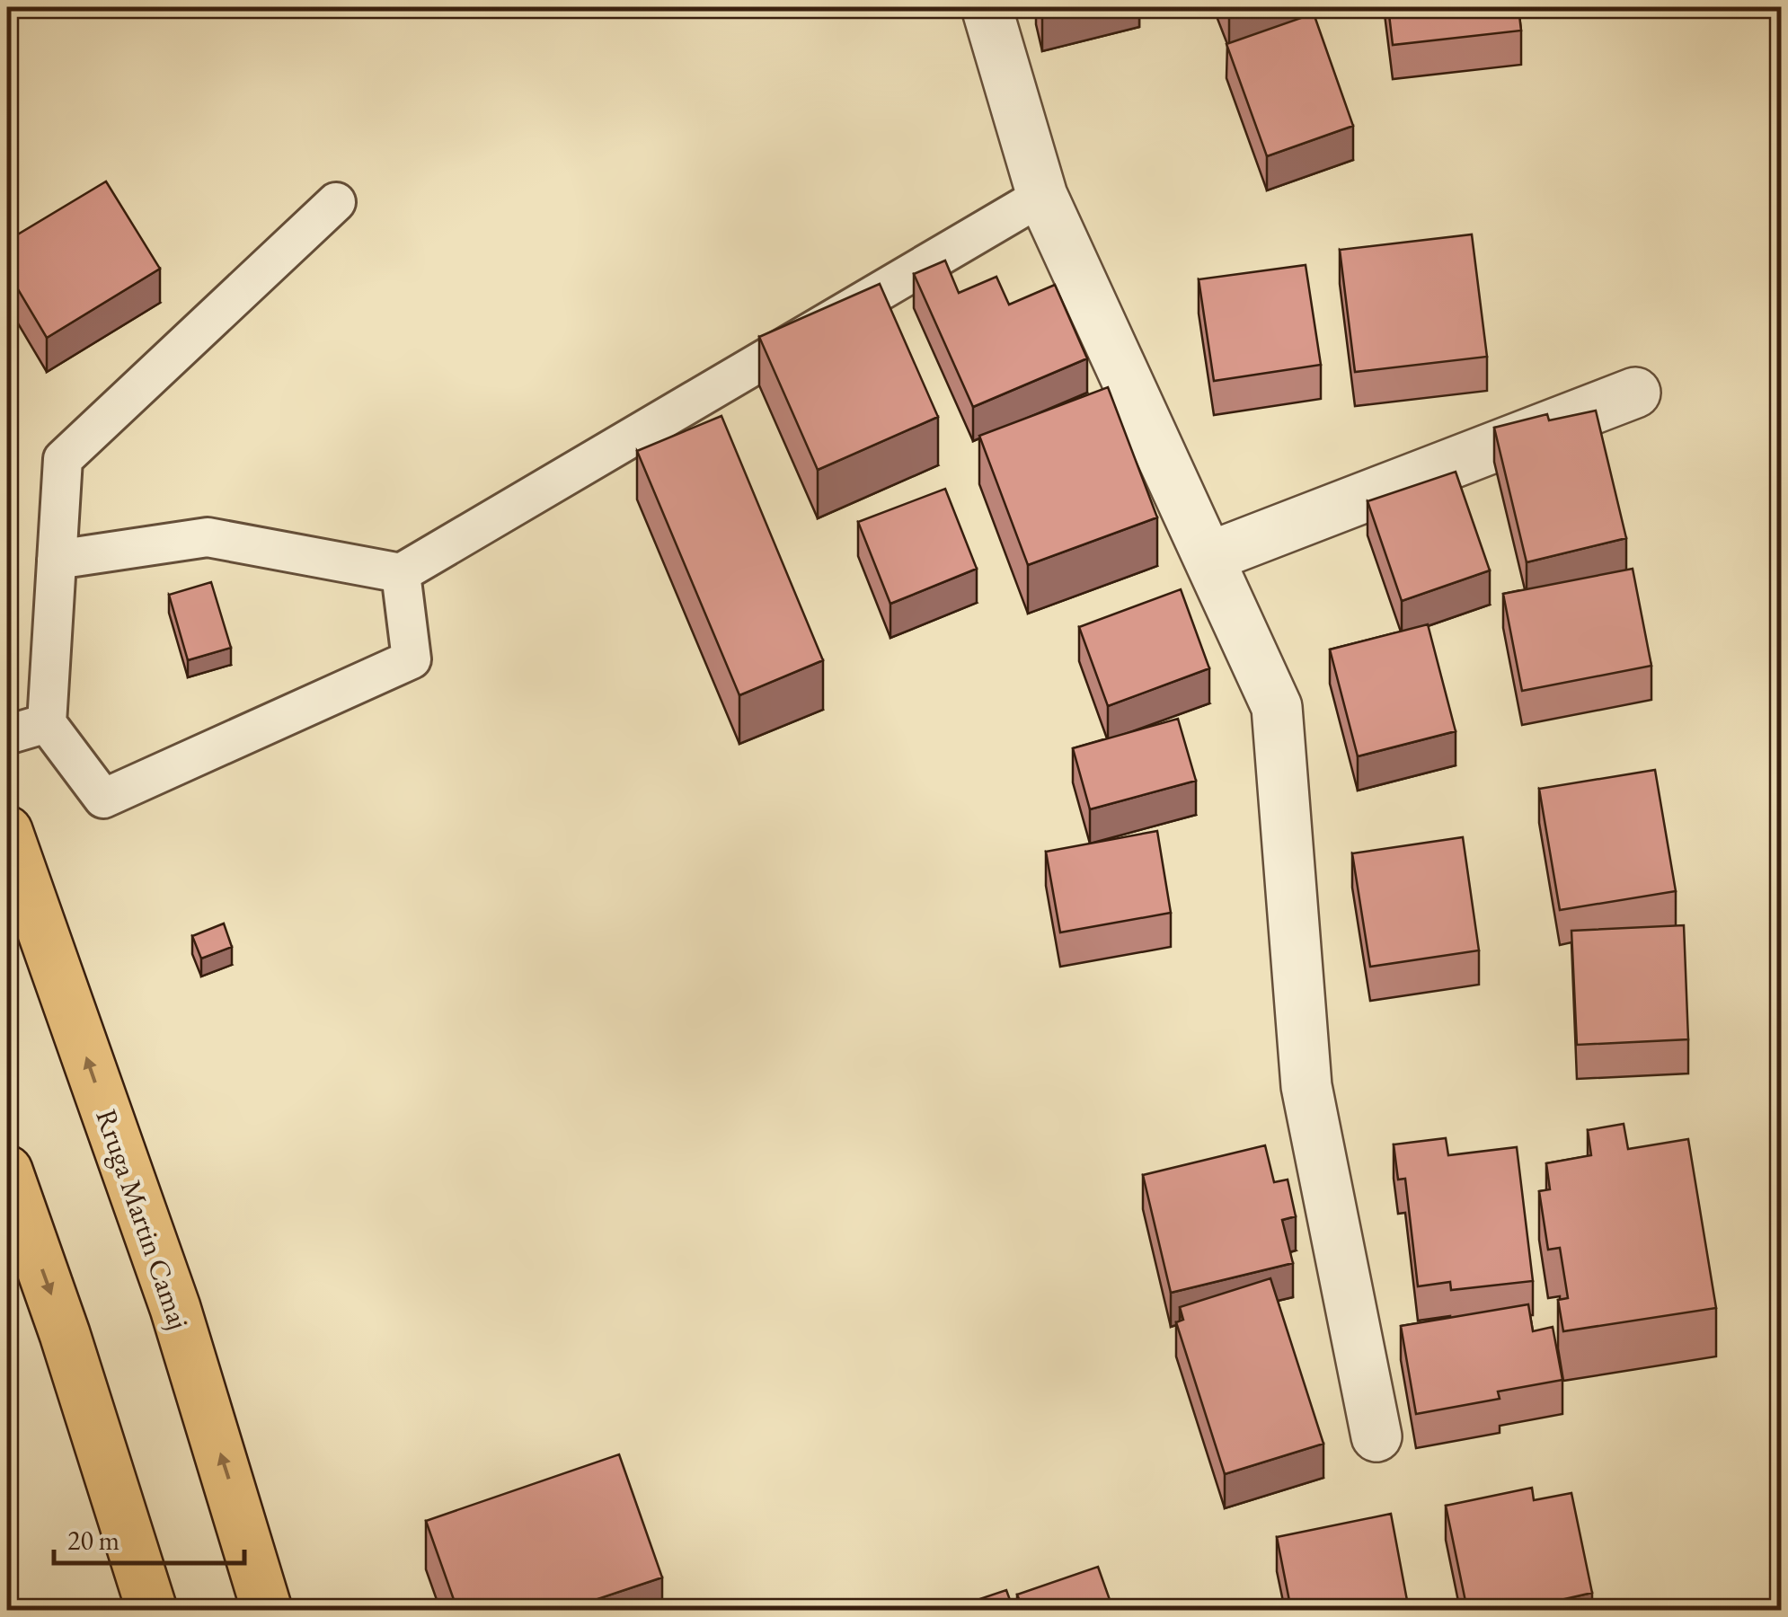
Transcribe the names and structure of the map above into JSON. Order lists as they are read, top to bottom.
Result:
{
  "streets": {
    "highway": ["Rruga Martin Camaj"]
  },
  "scale_bar": "20 m"
}
